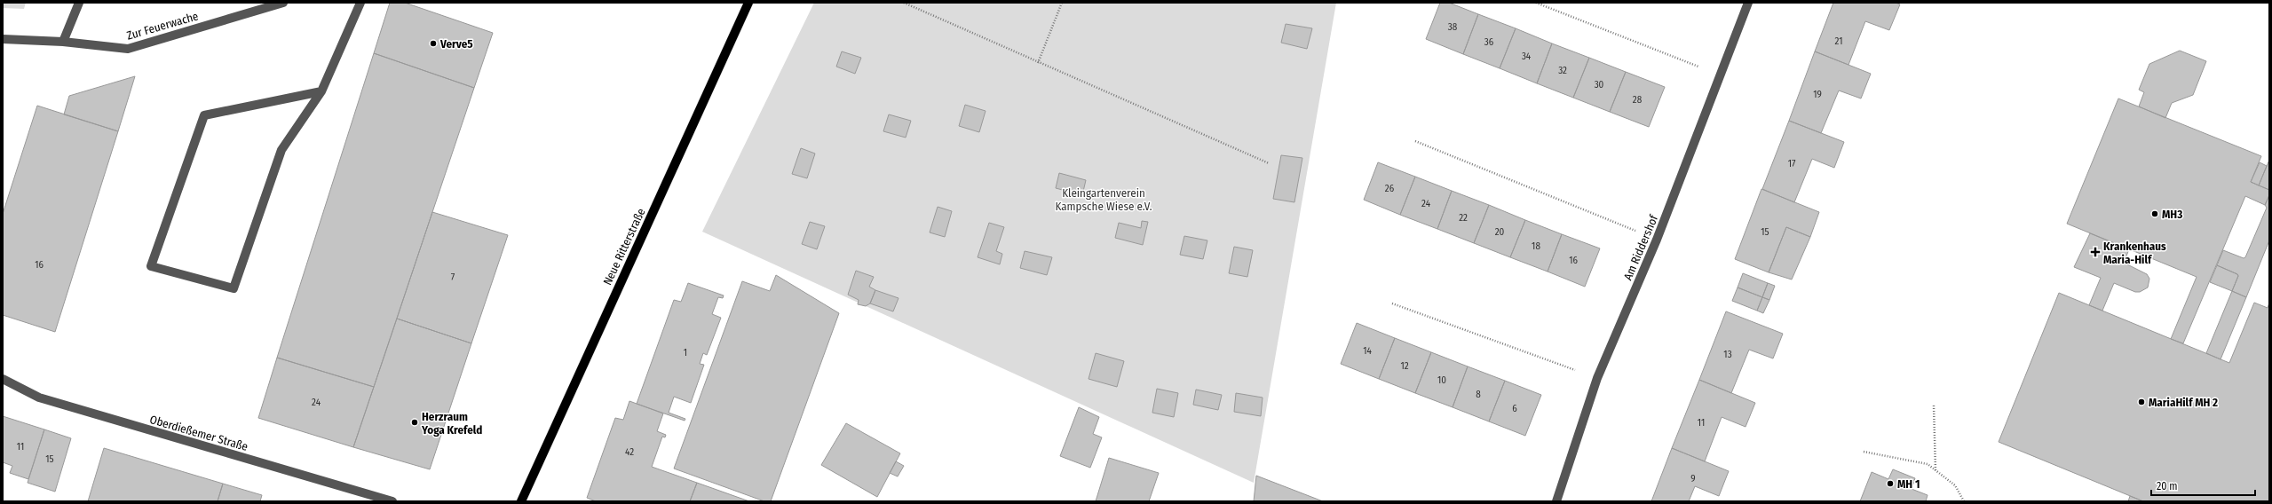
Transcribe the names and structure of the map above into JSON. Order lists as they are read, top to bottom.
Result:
{
  "streets": {
    "main road": ["Neue Ritterstraße"],
    "street": ["Zur Feuerwache", "Am Riddershof", "Oberdießemer Straße"]
  },
  "parks": ["Kleingartenverein Kampsche Wiese e.V."],
  "places": {
    "other": [
      "Verve5",
      "MH3",
      "MariaHilf MH 2",
      "Herzraum Yoga Krefeld",
      "MH 1"
    ],
    "health": ["Krankenhaus Maria-Hilf"]
  },
  "house_numbers": [
    "38",
    "21",
    "36",
    "34",
    "32",
    "30",
    "19",
    "28",
    "17",
    "26",
    "24",
    "22",
    "20",
    "15",
    "18",
    "16",
    "16",
    "7",
    "14",
    "1",
    "13",
    "12",
    "10",
    "8",
    "24",
    "6",
    "11",
    "11",
    "42",
    "15",
    "9"
  ],
  "scale_bar": "20 m"
}
